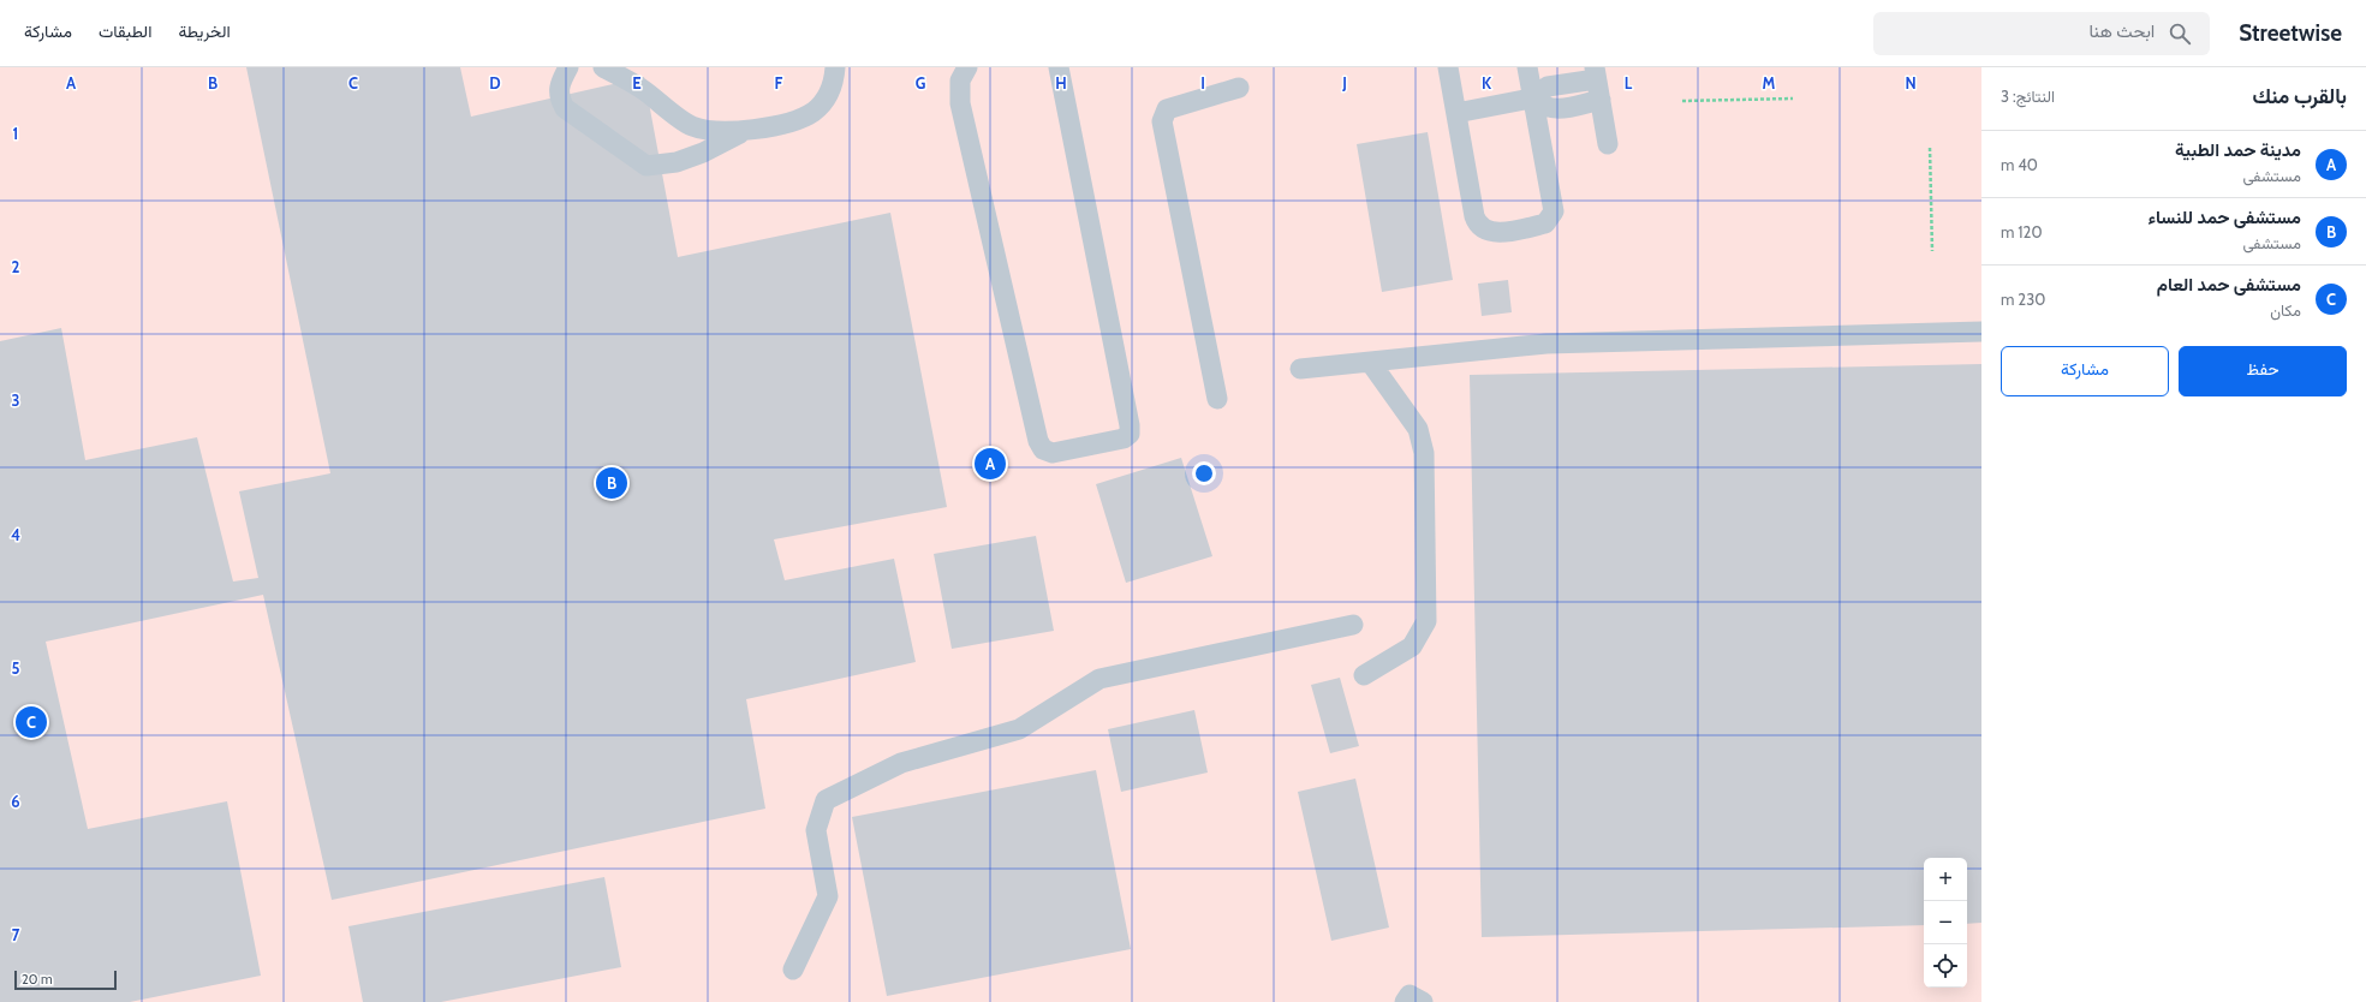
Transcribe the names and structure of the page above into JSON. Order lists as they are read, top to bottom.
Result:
{
  "scale_bar": "20 m",
  "page": {
    "header": "Streetwise",
    "search": "ابحث هنا",
    "nav": ["الخريطة", "الطبقات", "مشاركة"],
    "heading": ["بالقرب منك", "النتائج: 3"],
    "list": [
      {
        "mark": "A",
        "name": "مدينة حمد الطبية",
        "note": "مستشفى",
        "value": "40 m"
      },
      {
        "mark": "B",
        "name": "مستشفى حمد للنساء",
        "note": "مستشفى",
        "value": "120 m"
      },
      {
        "mark": "C",
        "name": "مستشفى حمد العام",
        "note": "مكان",
        "value": "230 m"
      }
    ],
    "buttons": ["حفظ", "مشاركة"],
    "pins": ["A", "B", "C"],
    "map_buttons": ["+", "−"],
    "scale": "20 m"
  },
  "grid": {
    "columns": [
      "A",
      "B",
      "C",
      "D",
      "E",
      "F",
      "G",
      "H",
      "I",
      "J",
      "K",
      "L",
      "M",
      "N"
    ],
    "rows": [
      "1",
      "2",
      "3",
      "4",
      "5",
      "6",
      "7"
    ]
  }
}
